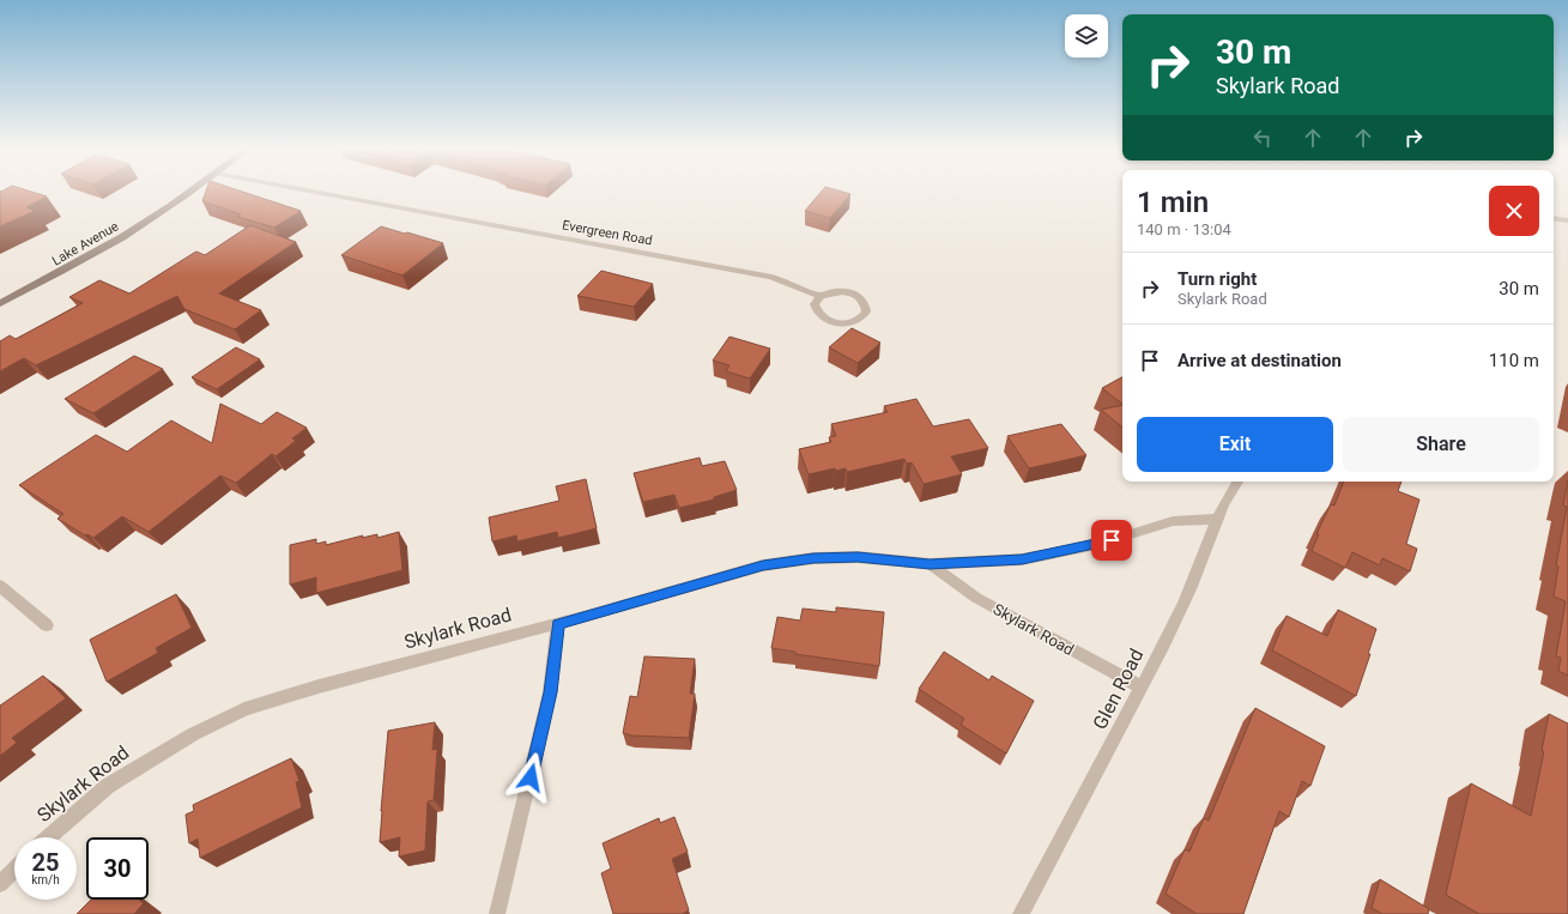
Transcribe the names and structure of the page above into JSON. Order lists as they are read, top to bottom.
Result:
{
  "streets": {
    "main road": ["Lake Avenue"],
    "street": ["Evergreen Road", "Skylark Road", "Glen Road"]
  },
  "crossings": [
    ["Skylark Road", "Glen Road"]
  ],
  "page": {
    "turn": ["30 m", "Skylark Road"],
    "heading": ["1 min", "140 m · 13:04"],
    "list": [
      {
        "name": "Turn right",
        "note": "Skylark Road",
        "value": "30 m"
      },
      {
        "name": "Arrive at destination",
        "value": "110 m"
      }
    ],
    "buttons": ["Exit", "Share"],
    "speed": "25 km/h",
    "limit": "30"
  }
}
